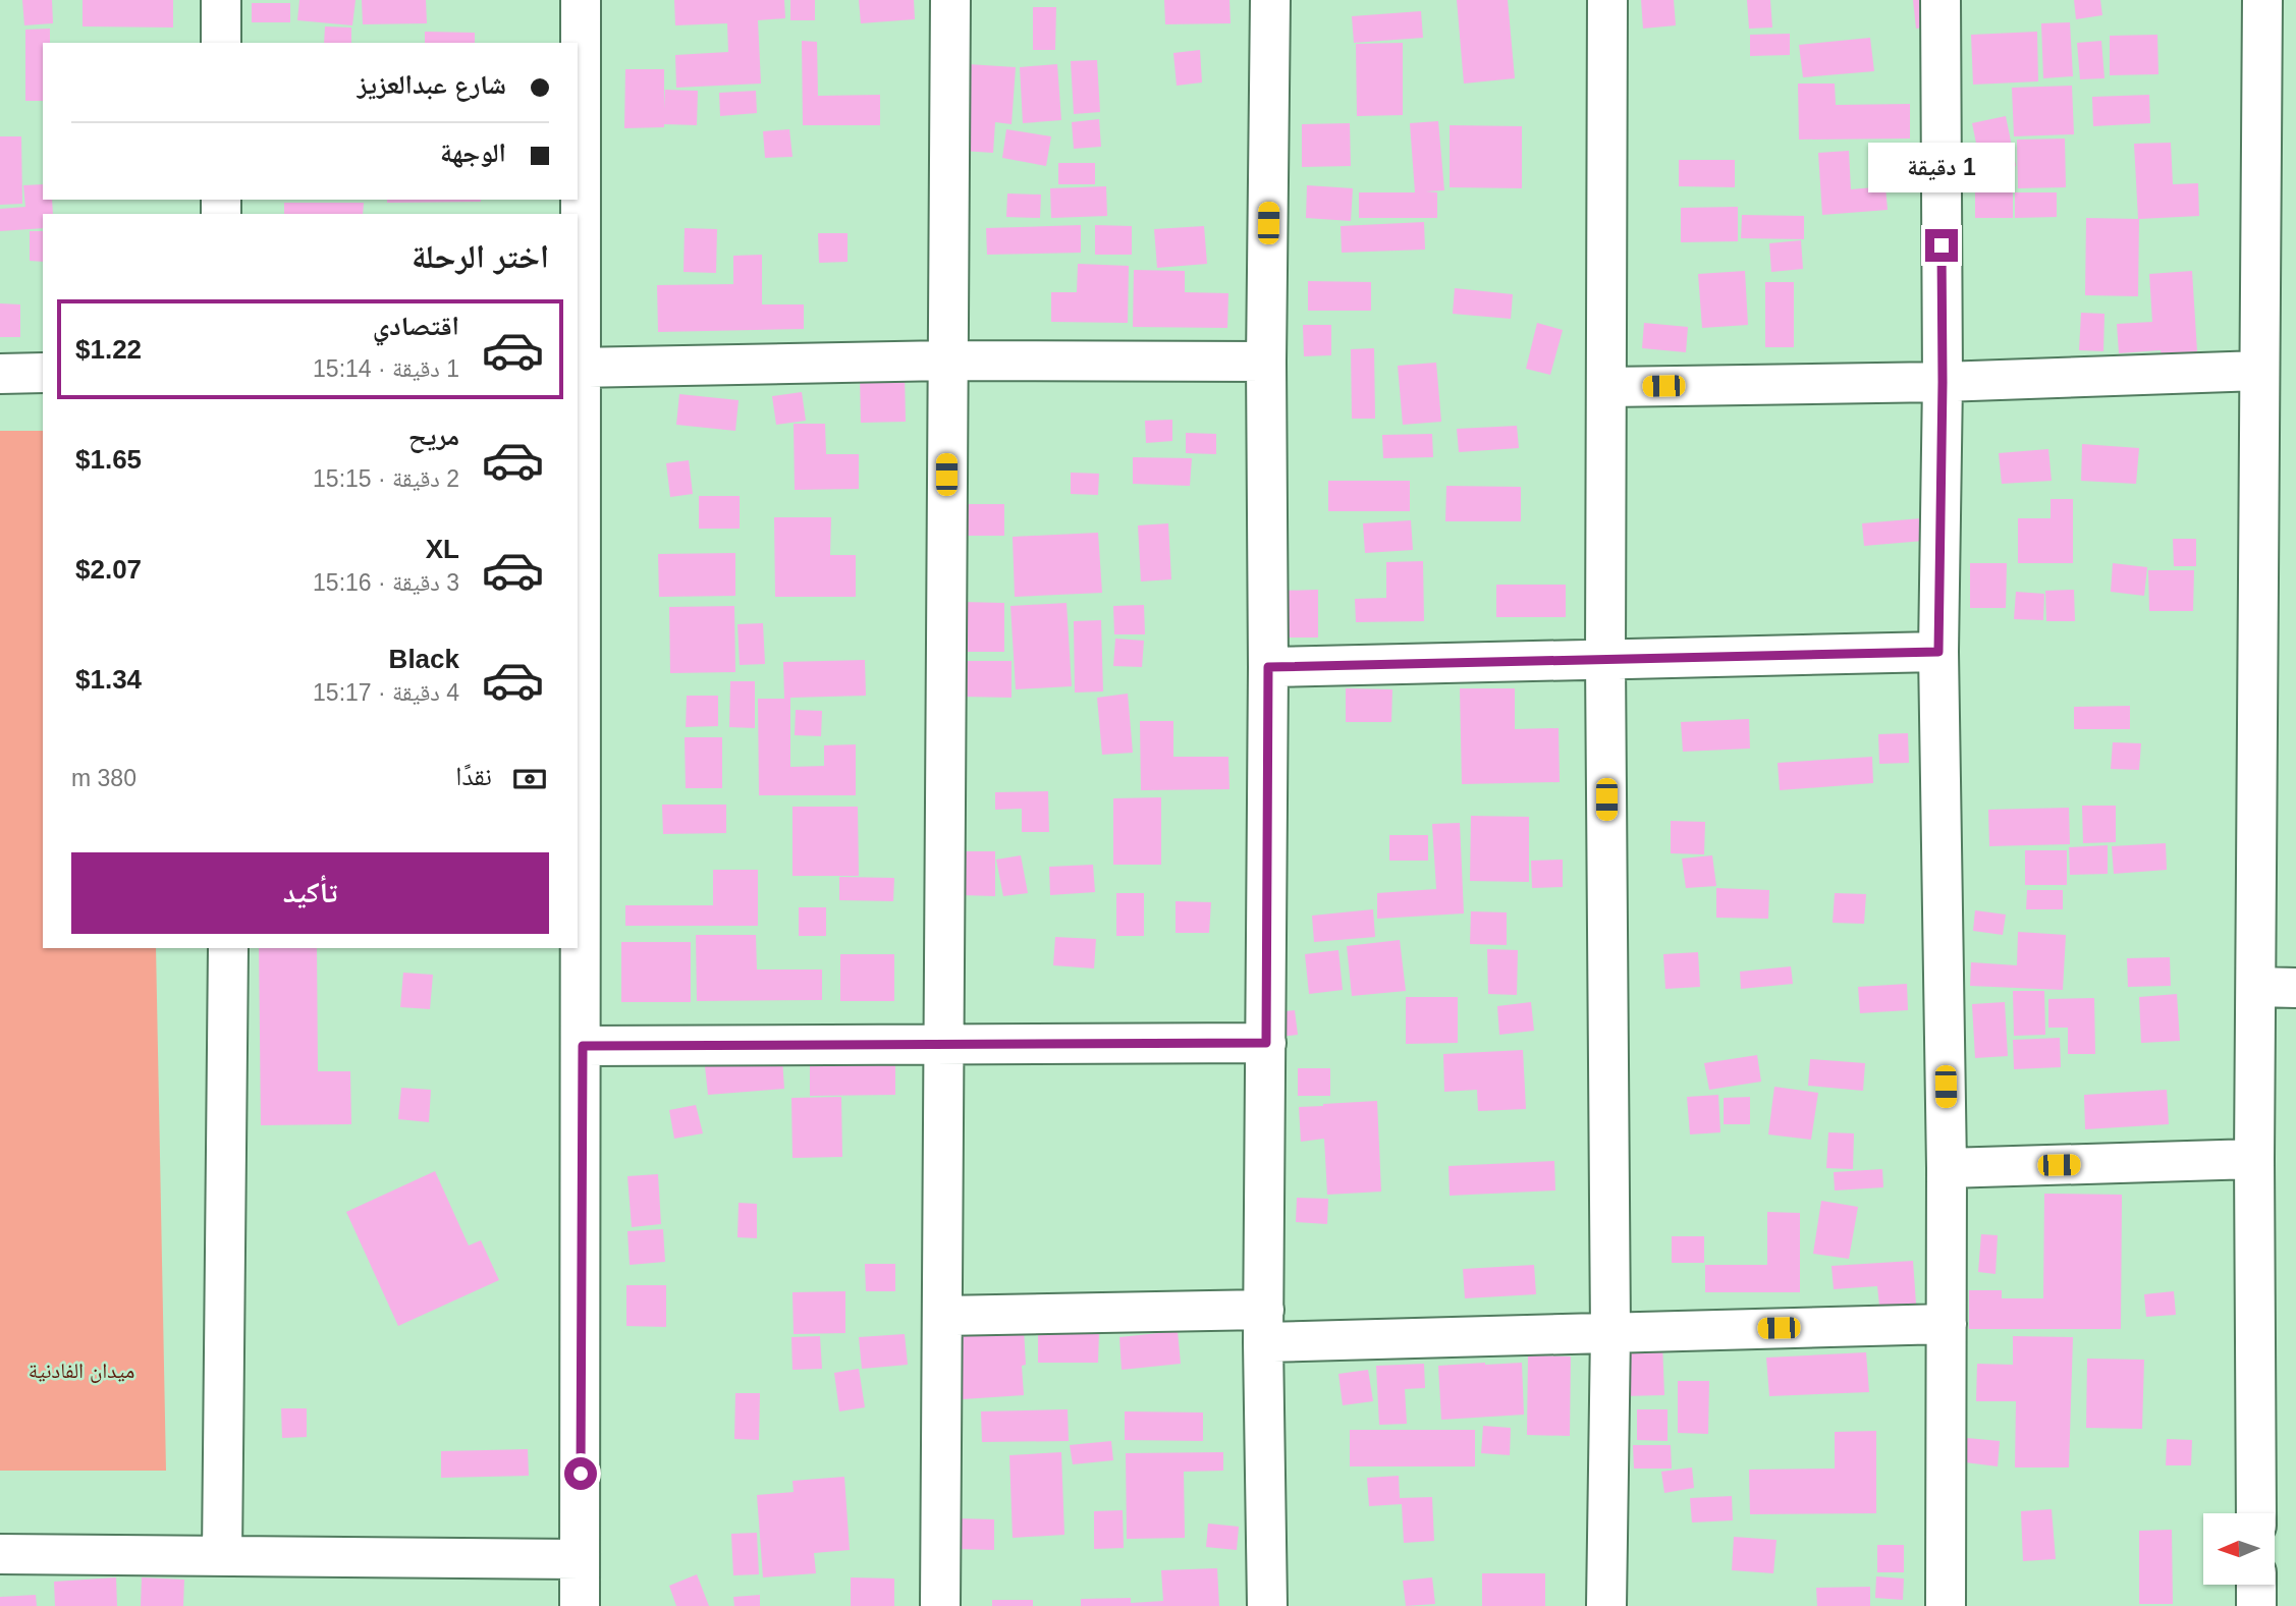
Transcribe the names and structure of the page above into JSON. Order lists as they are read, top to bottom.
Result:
{
  "parks": ["ميدان الفادنية"],
  "north": "left",
  "page": {
    "banner": ["شارع عبدالعزيز", "الوجهة"],
    "bubble": "1 دقيقة",
    "heading": "اختر الرحلة",
    "list": [
      {
        "name": "اقتصادي",
        "note": "1 دقيقة · 15:14",
        "value": "$1.22"
      },
      {
        "name": "مريح",
        "note": "2 دقيقة · 15:15",
        "value": "$1.65"
      },
      {
        "name": "XL",
        "note": "3 دقيقة · 15:16",
        "value": "$2.07"
      },
      {
        "name": "Black",
        "note": "4 دقيقة · 15:17",
        "value": "$1.34"
      }
    ],
    "pay": ["نقدًا", "380 m"],
    "buttons": "تأكيد"
  }
}
